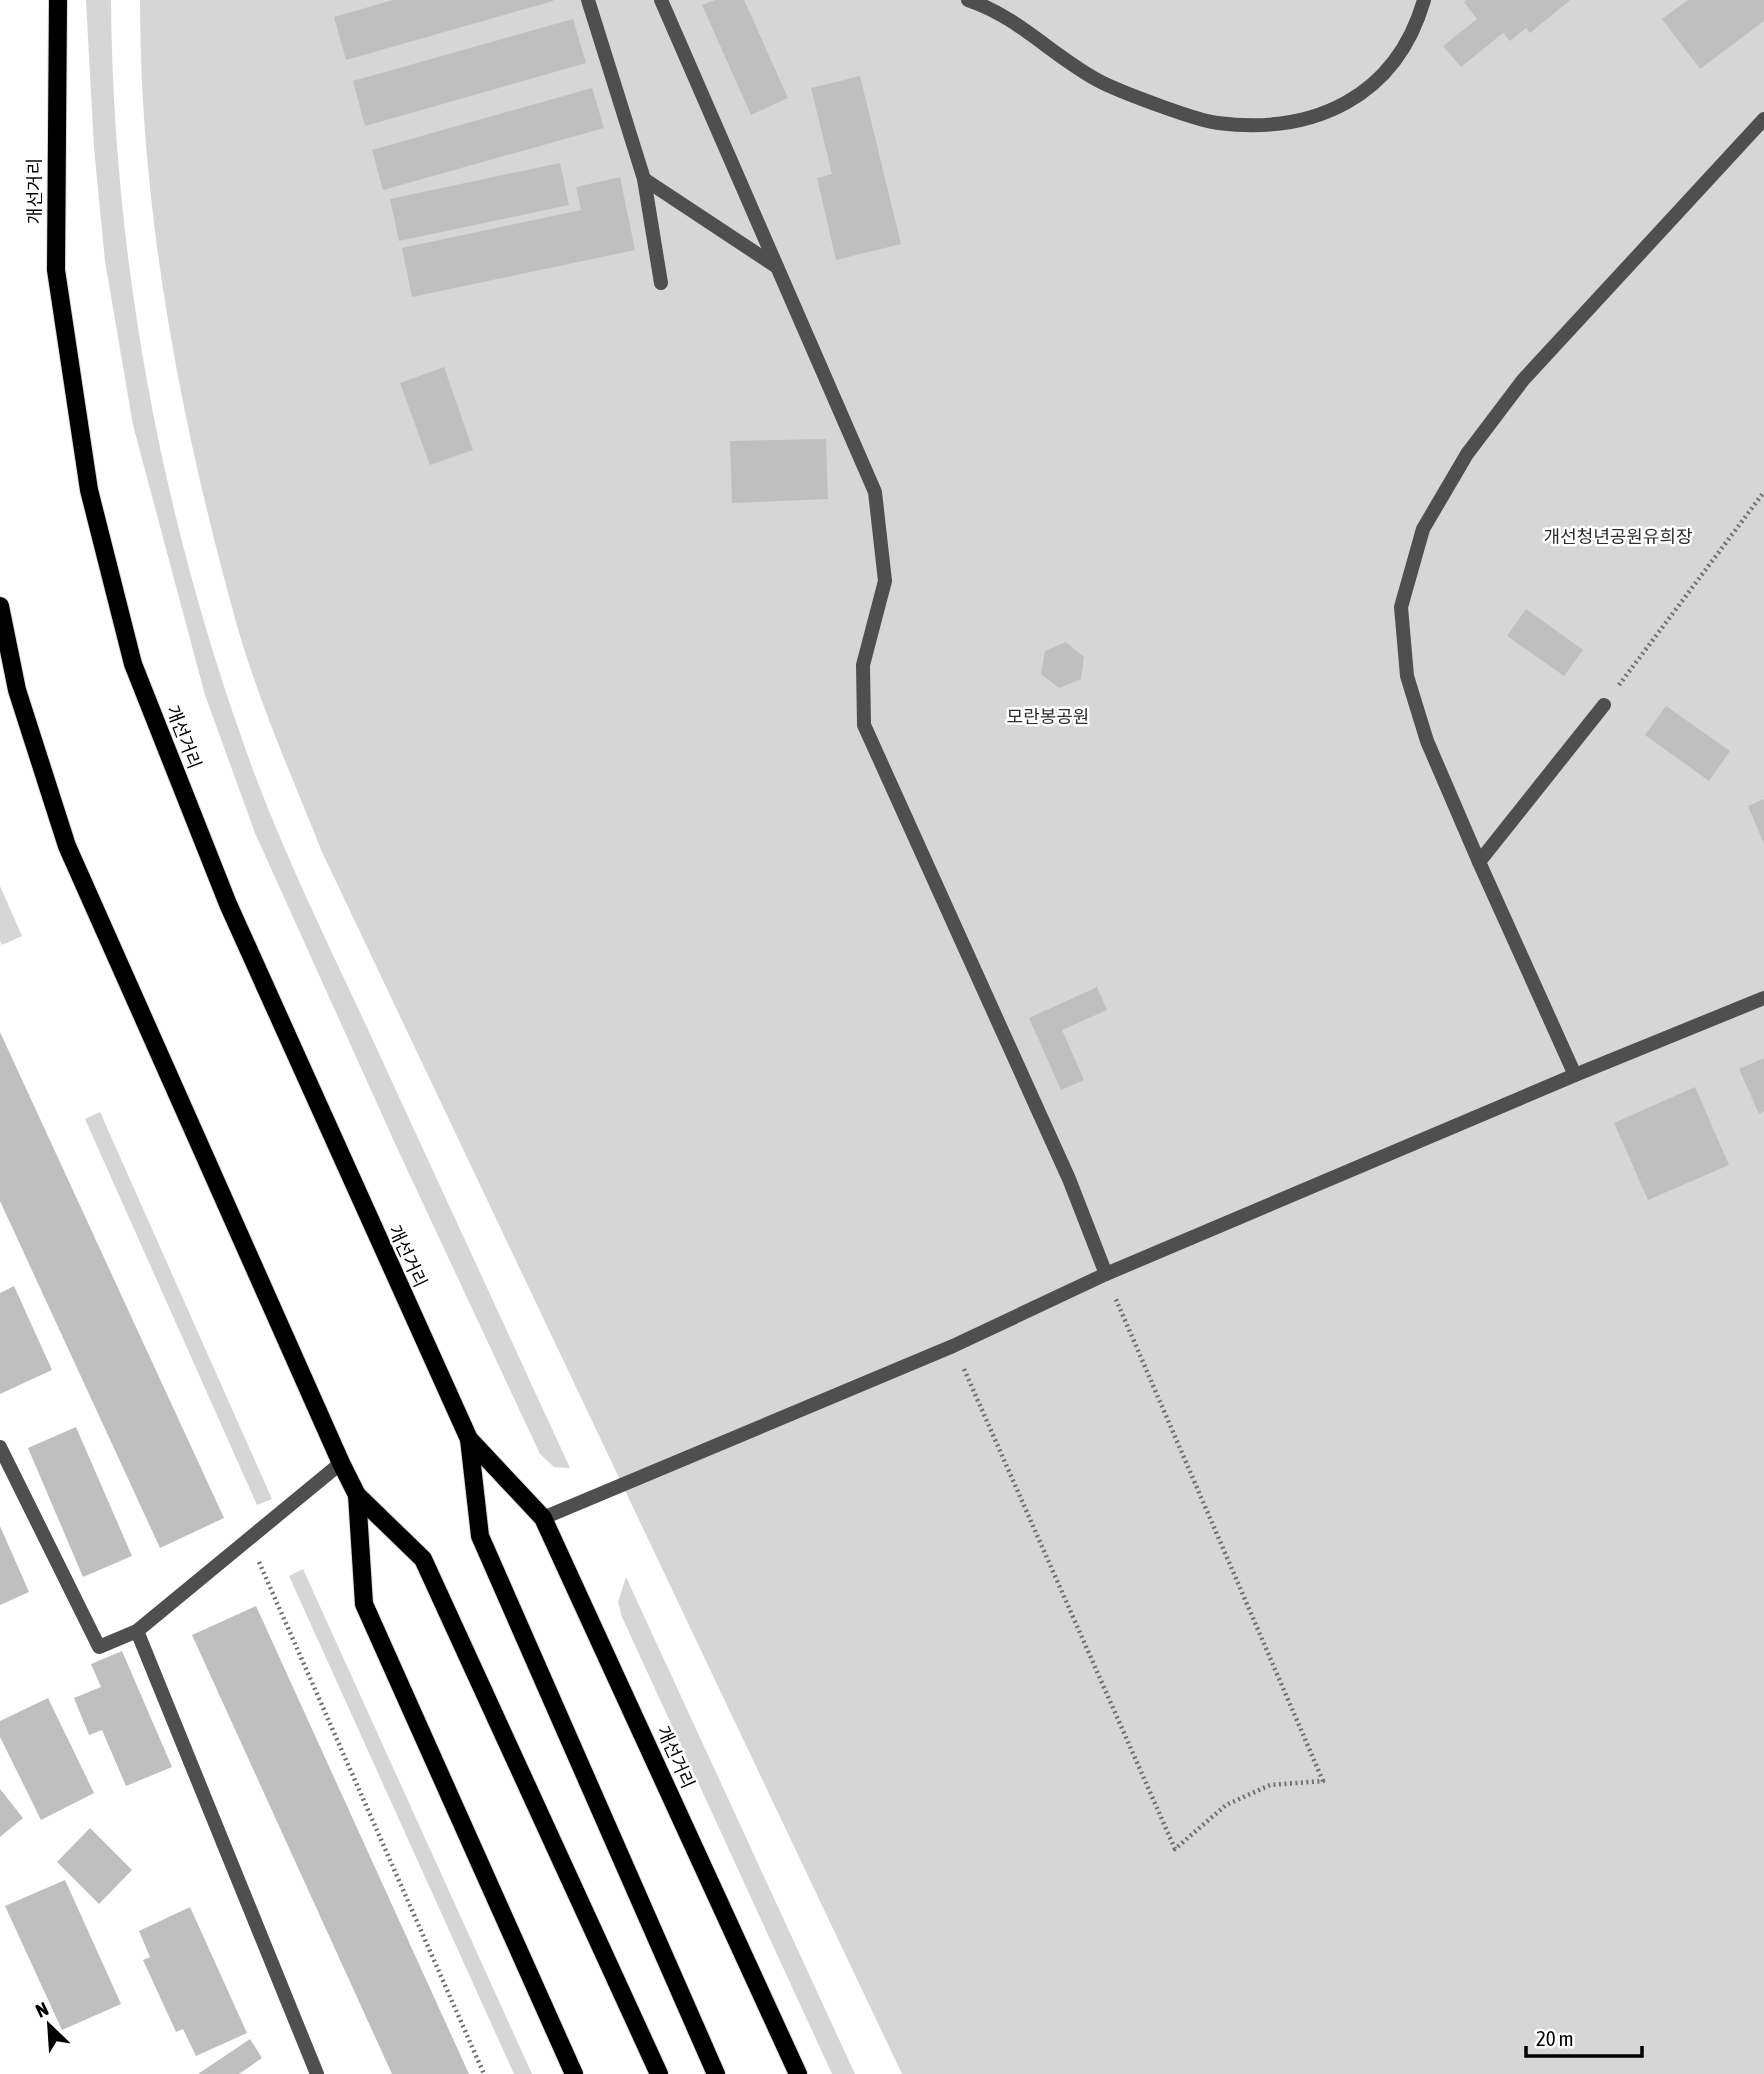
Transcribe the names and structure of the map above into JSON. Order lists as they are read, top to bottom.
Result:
{
  "streets": {
    "main road": ["개선거리"]
  },
  "parks": ["개선청년공원유희장", "모란봉공원"],
  "scale_bar": "20 m",
  "north": "top left"
}
